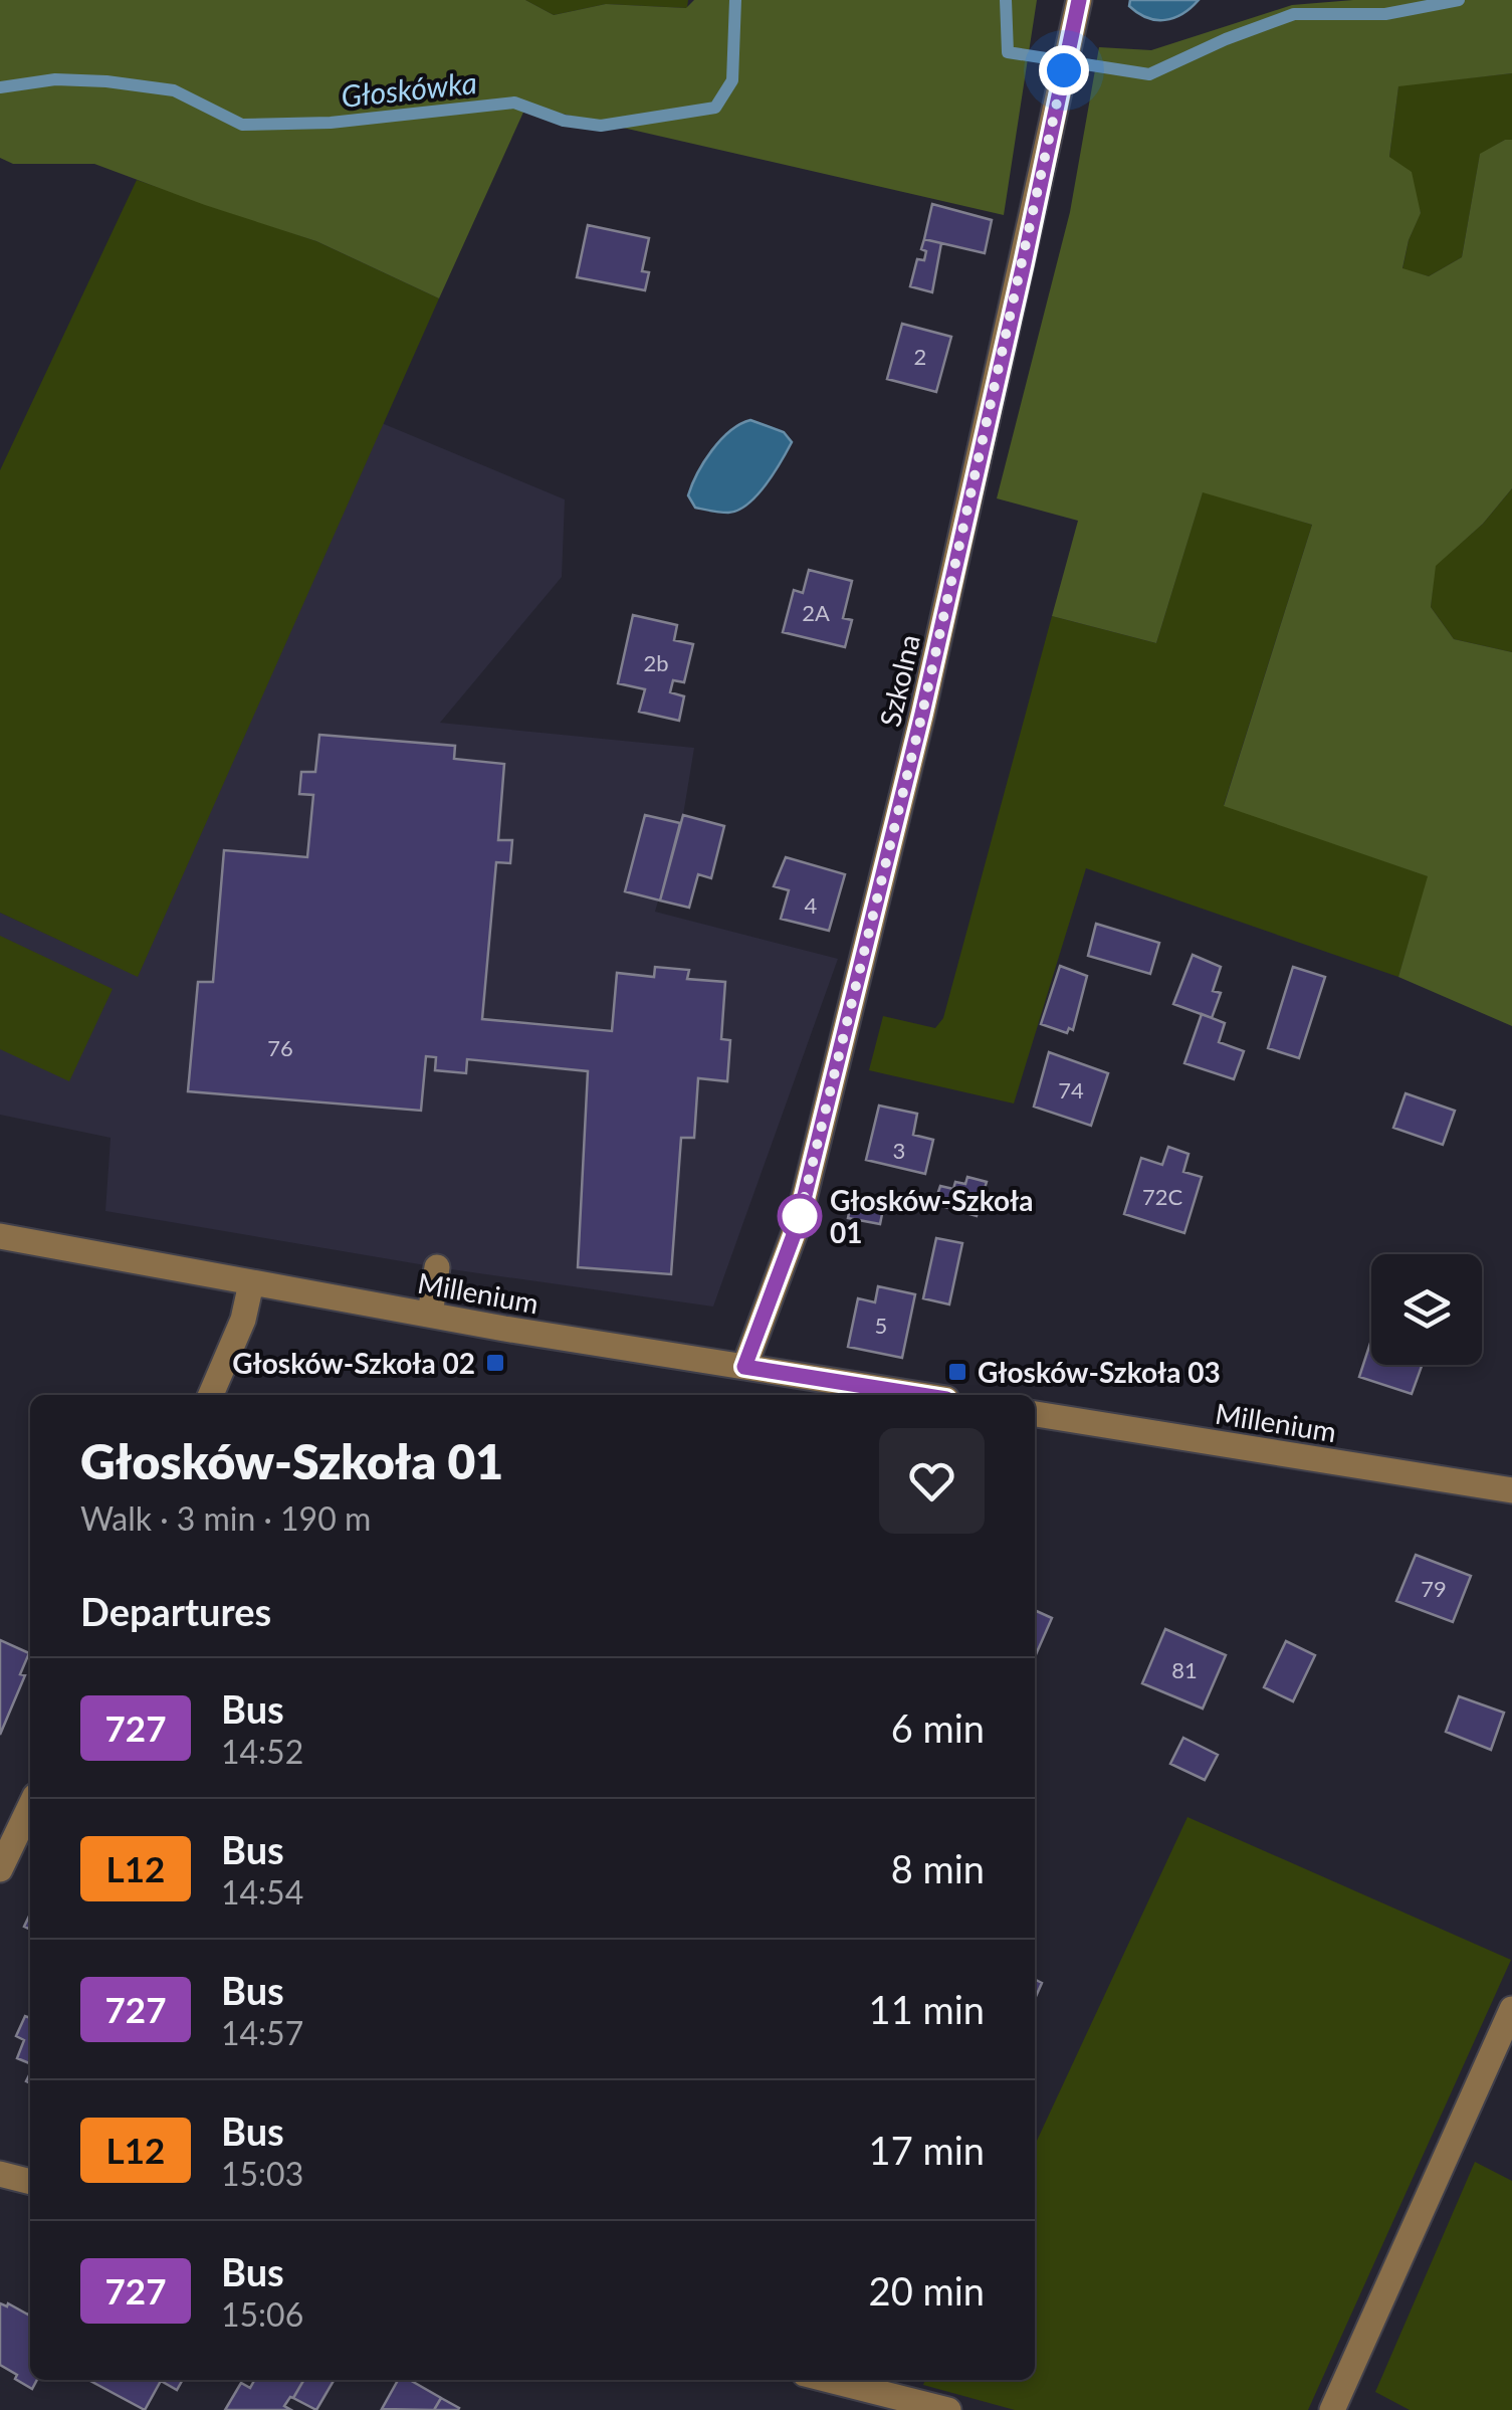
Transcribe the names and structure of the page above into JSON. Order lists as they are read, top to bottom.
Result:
{
  "streets": {
    "street": ["Szkolna", "Millenium"]
  },
  "crossings": [
    ["Szkolna", "Millenium"]
  ],
  "water": ["Głoskówka"],
  "places": {
    "other": ["Głosków-Szkoła 01"],
    "transit": ["Głosków-Szkoła 02", "Głosków-Szkoła 03"]
  },
  "lines": ["bus line 727"],
  "house_numbers": [
    "2",
    "2A",
    "2b",
    "4",
    "76",
    "74",
    "3",
    "72C",
    "5",
    "79",
    "81"
  ],
  "page": {
    "heading": [
      ["Głosków-Szkoła 01", "Walk · 3 min · 190 m"],
      "Departures"
    ],
    "list": [
      {
        "mark": "727",
        "name": "Bus",
        "note": "14:52",
        "value": "6 min"
      },
      {
        "mark": "L12",
        "name": "Bus",
        "note": "14:54",
        "value": "8 min"
      },
      {
        "mark": "727",
        "name": "Bus",
        "note": "14:57",
        "value": "11 min"
      },
      {
        "mark": "L12",
        "name": "Bus",
        "note": "15:03",
        "value": "17 min"
      },
      {
        "mark": "727",
        "name": "Bus",
        "note": "15:06",
        "value": "20 min"
      }
    ]
  }
}
